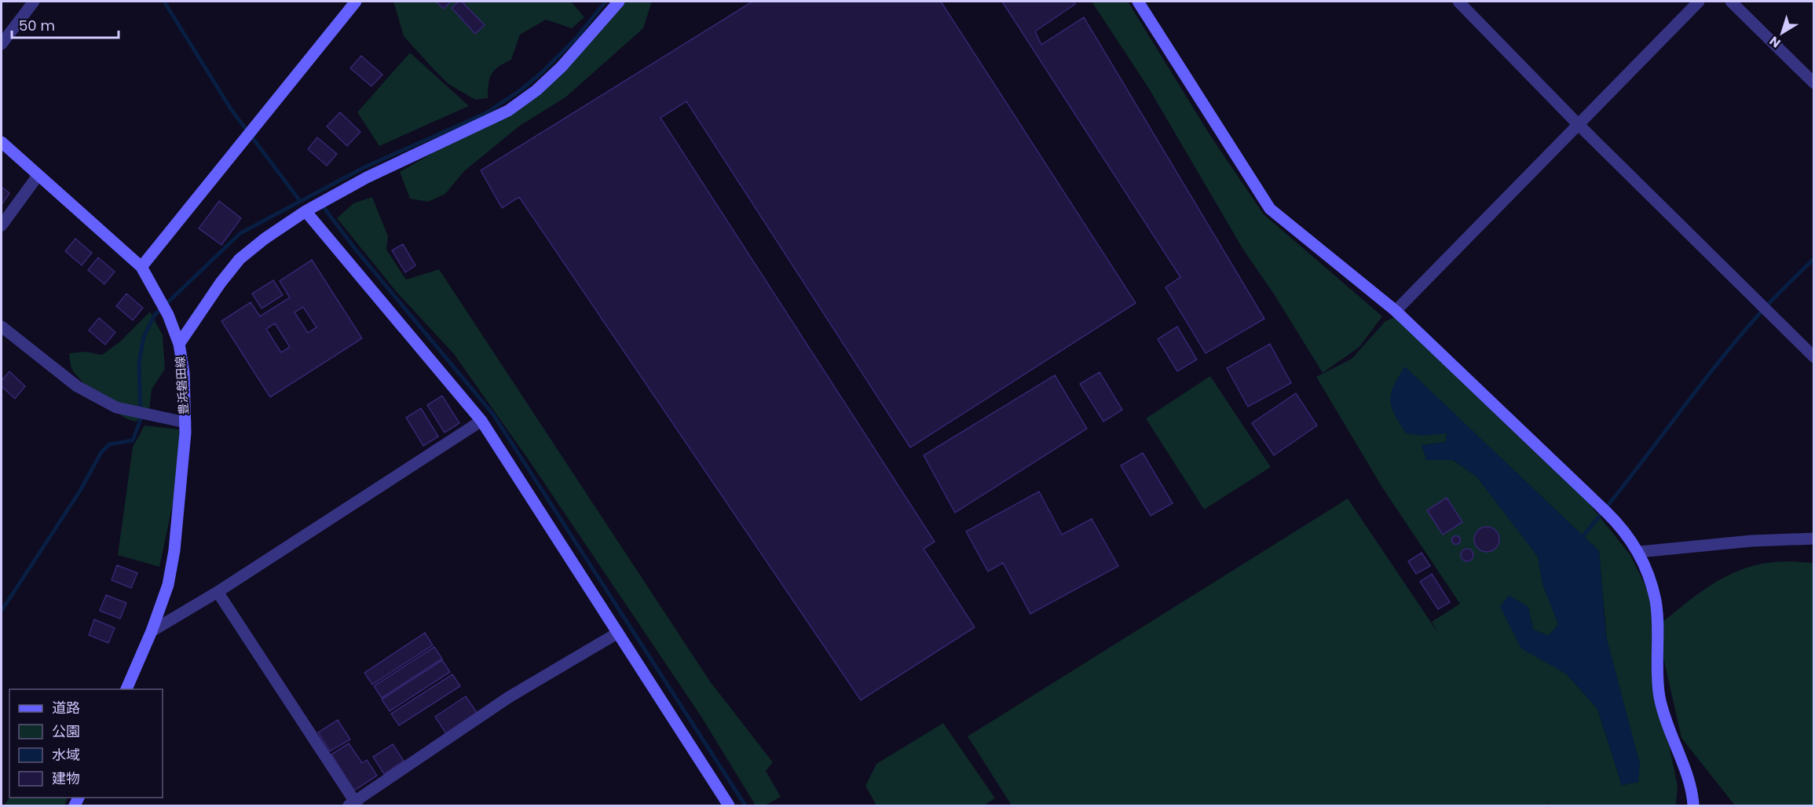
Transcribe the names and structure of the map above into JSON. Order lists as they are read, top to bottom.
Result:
{
  "streets": {
    "street": ["豊浜磐田線"]
  },
  "legend": [
    "道路",
    "公園",
    "水域",
    "建物"
  ],
  "scale_bar": "50 m",
  "north": "bottom left"
}
